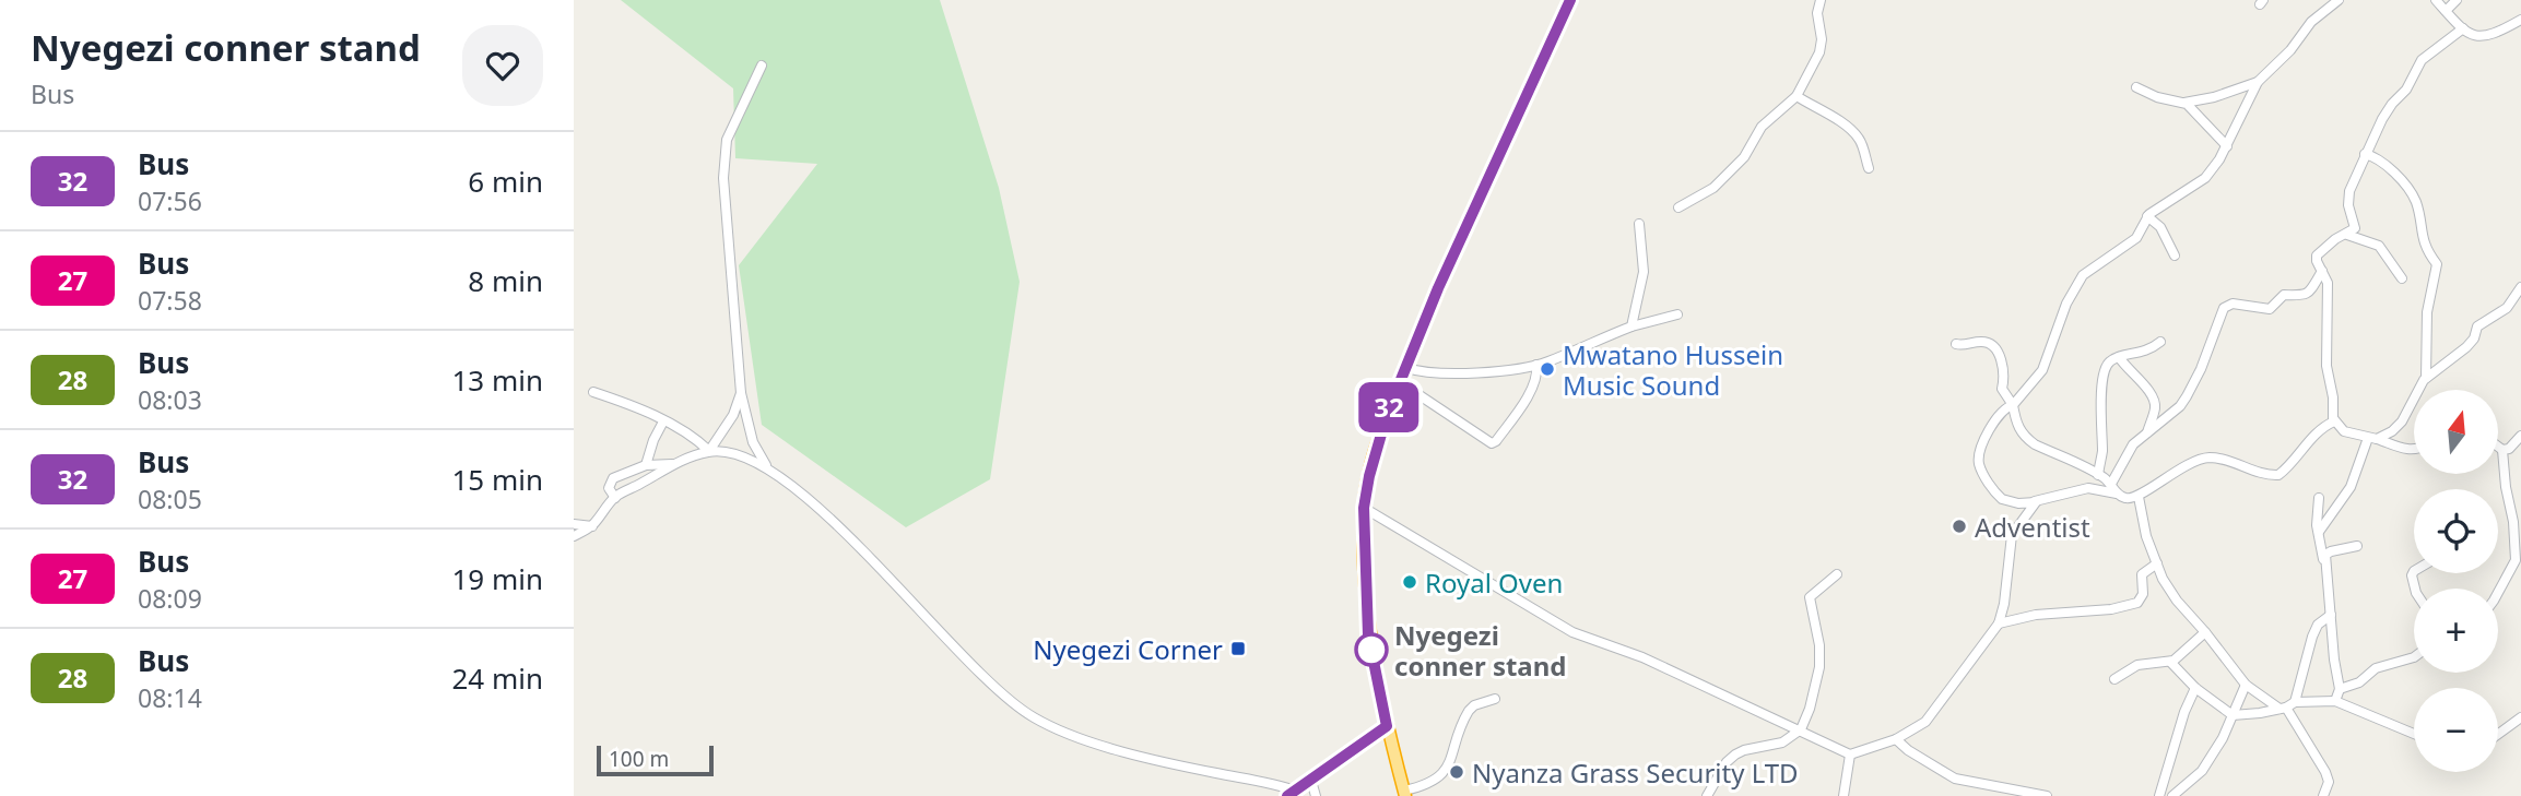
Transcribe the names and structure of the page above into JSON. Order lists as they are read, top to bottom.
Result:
{
  "places": {
    "other": [
      "Mwatano Hussein Music Sound",
      "Adventist",
      "Royal Oven",
      "Nyegezi conner stand",
      "Nyanza Grass Security LTD"
    ],
    "transit": ["Nyegezi Corner"]
  },
  "lines": ["bus line 32"],
  "scale_bar": "100 m",
  "north": "top",
  "page": {
    "heading": ["Nyegezi conner stand", "Bus"],
    "on_map": "32",
    "list": [
      {
        "mark": "32",
        "name": "Bus",
        "note": "07:56",
        "value": "6 min"
      },
      {
        "mark": "27",
        "name": "Bus",
        "note": "07:58",
        "value": "8 min"
      },
      {
        "mark": "28",
        "name": "Bus",
        "note": "08:03",
        "value": "13 min"
      },
      {
        "mark": "32",
        "name": "Bus",
        "note": "08:05",
        "value": "15 min"
      },
      {
        "mark": "27",
        "name": "Bus",
        "note": "08:09",
        "value": "19 min"
      },
      {
        "mark": "28",
        "name": "Bus",
        "note": "08:14",
        "value": "24 min"
      }
    ],
    "map_buttons": ["+", "−"],
    "scale": "100 m"
  }
}
